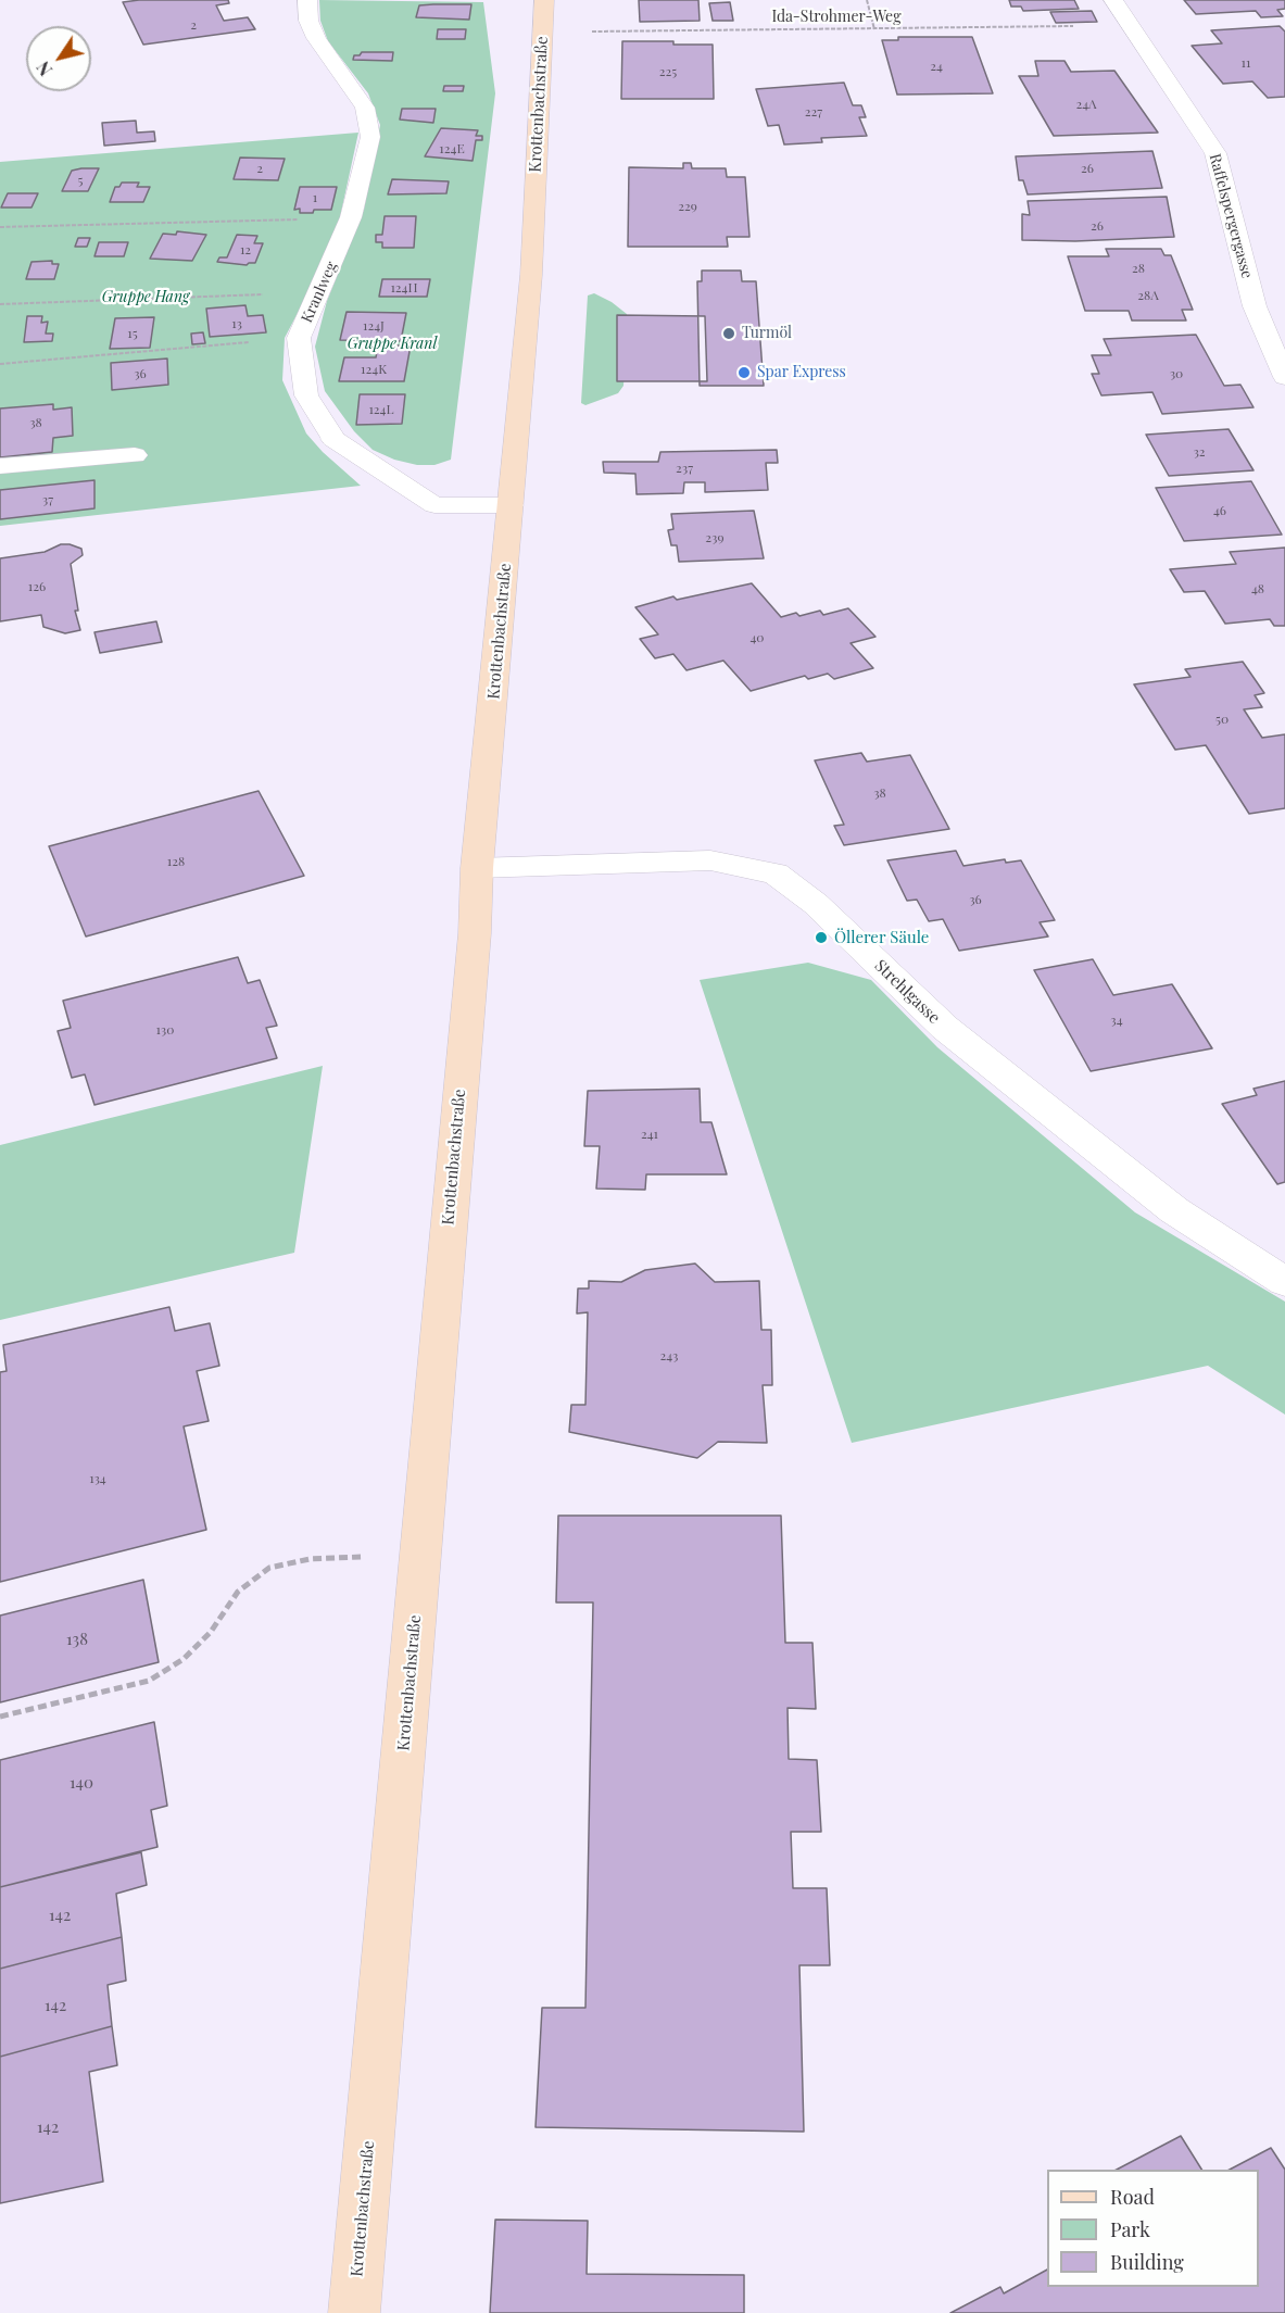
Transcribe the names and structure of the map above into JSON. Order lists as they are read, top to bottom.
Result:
{
  "streets": {
    "main road": ["Krottenbachstraße"],
    "street": ["Raffelspergergasse", "Kranlweg", "Strehlgasse"],
    "path": ["Ida-Strohmer-Weg"]
  },
  "crossings": [
    ["Ida-Strohmer-Weg", "Krottenbachstraße"],
    ["Ida-Strohmer-Weg", "Raffelspergergasse"],
    ["Krottenbachstraße", "Kranlweg"],
    ["Krottenbachstraße", "Strehlgasse"]
  ],
  "parks": ["Gruppe Hang", "Gruppe Kranl"],
  "places": ["Turmöl", "Spar Express", "Öllerer Säule"],
  "house_numbers": [
    "2",
    "11",
    "24",
    "225",
    "24A",
    "227",
    "124E",
    "2",
    "26",
    "5",
    "1",
    "229",
    "26",
    "12",
    "28",
    "124H",
    "28A",
    "13",
    "124J",
    "15",
    "124K",
    "36",
    "30",
    "124L",
    "38",
    "32",
    "237",
    "37",
    "46",
    "239",
    "126",
    "48",
    "40",
    "50",
    "38",
    "128",
    "36",
    "34",
    "130",
    "241",
    "243",
    "134",
    "138",
    "140",
    "142",
    "142",
    "142"
  ],
  "legend": ["Road", "Park", "Building"],
  "north": "bottom left"
}
